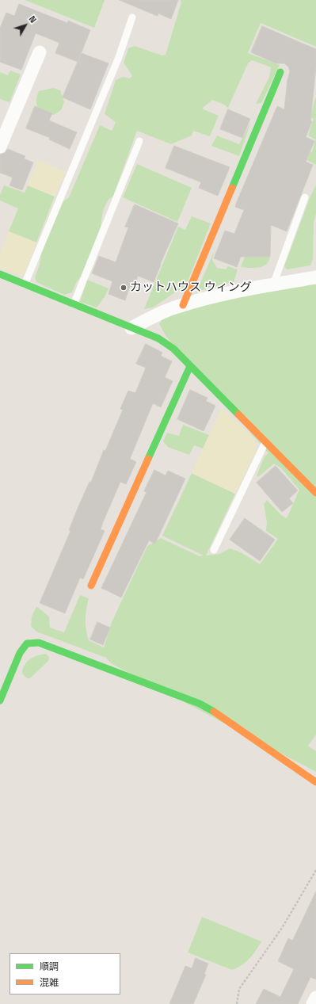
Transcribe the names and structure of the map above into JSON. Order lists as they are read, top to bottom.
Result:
{
  "places": ["カットハウス ウィング"],
  "legend": ["順調", "混雑"],
  "north": "top right"
}
